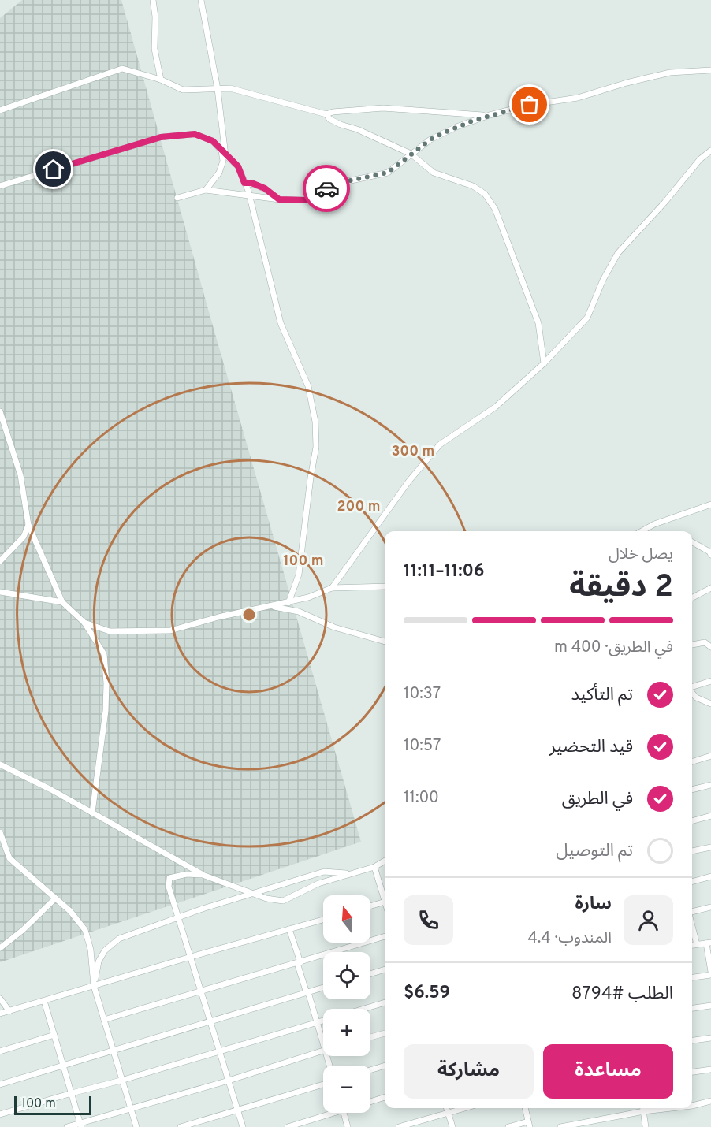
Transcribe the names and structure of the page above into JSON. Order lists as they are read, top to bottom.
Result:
{
  "scale_bar": "100 m",
  "north": "top",
  "page": {
    "heading": ["2 دقيقة", "يصل خلال", "11:06–11:11"],
    "panel": [
      "سارة",
      "المندوب · 4.4",
      "الطلب #8794",
      "$6.59"
    ],
    "bar": "في الطريق · 400 m",
    "list": [
      ["تم التأكيد", "10:37"],
      ["قيد التحضير", "10:57"],
      ["في الطريق", "11:00"],
      "تم التوصيل"
    ],
    "map_buttons": ["+", "−"],
    "buttons": ["مساعدة", "مشاركة"],
    "scale": "100 m"
  },
  "rings": ["300 m", "200 m", "100 m"]
}
